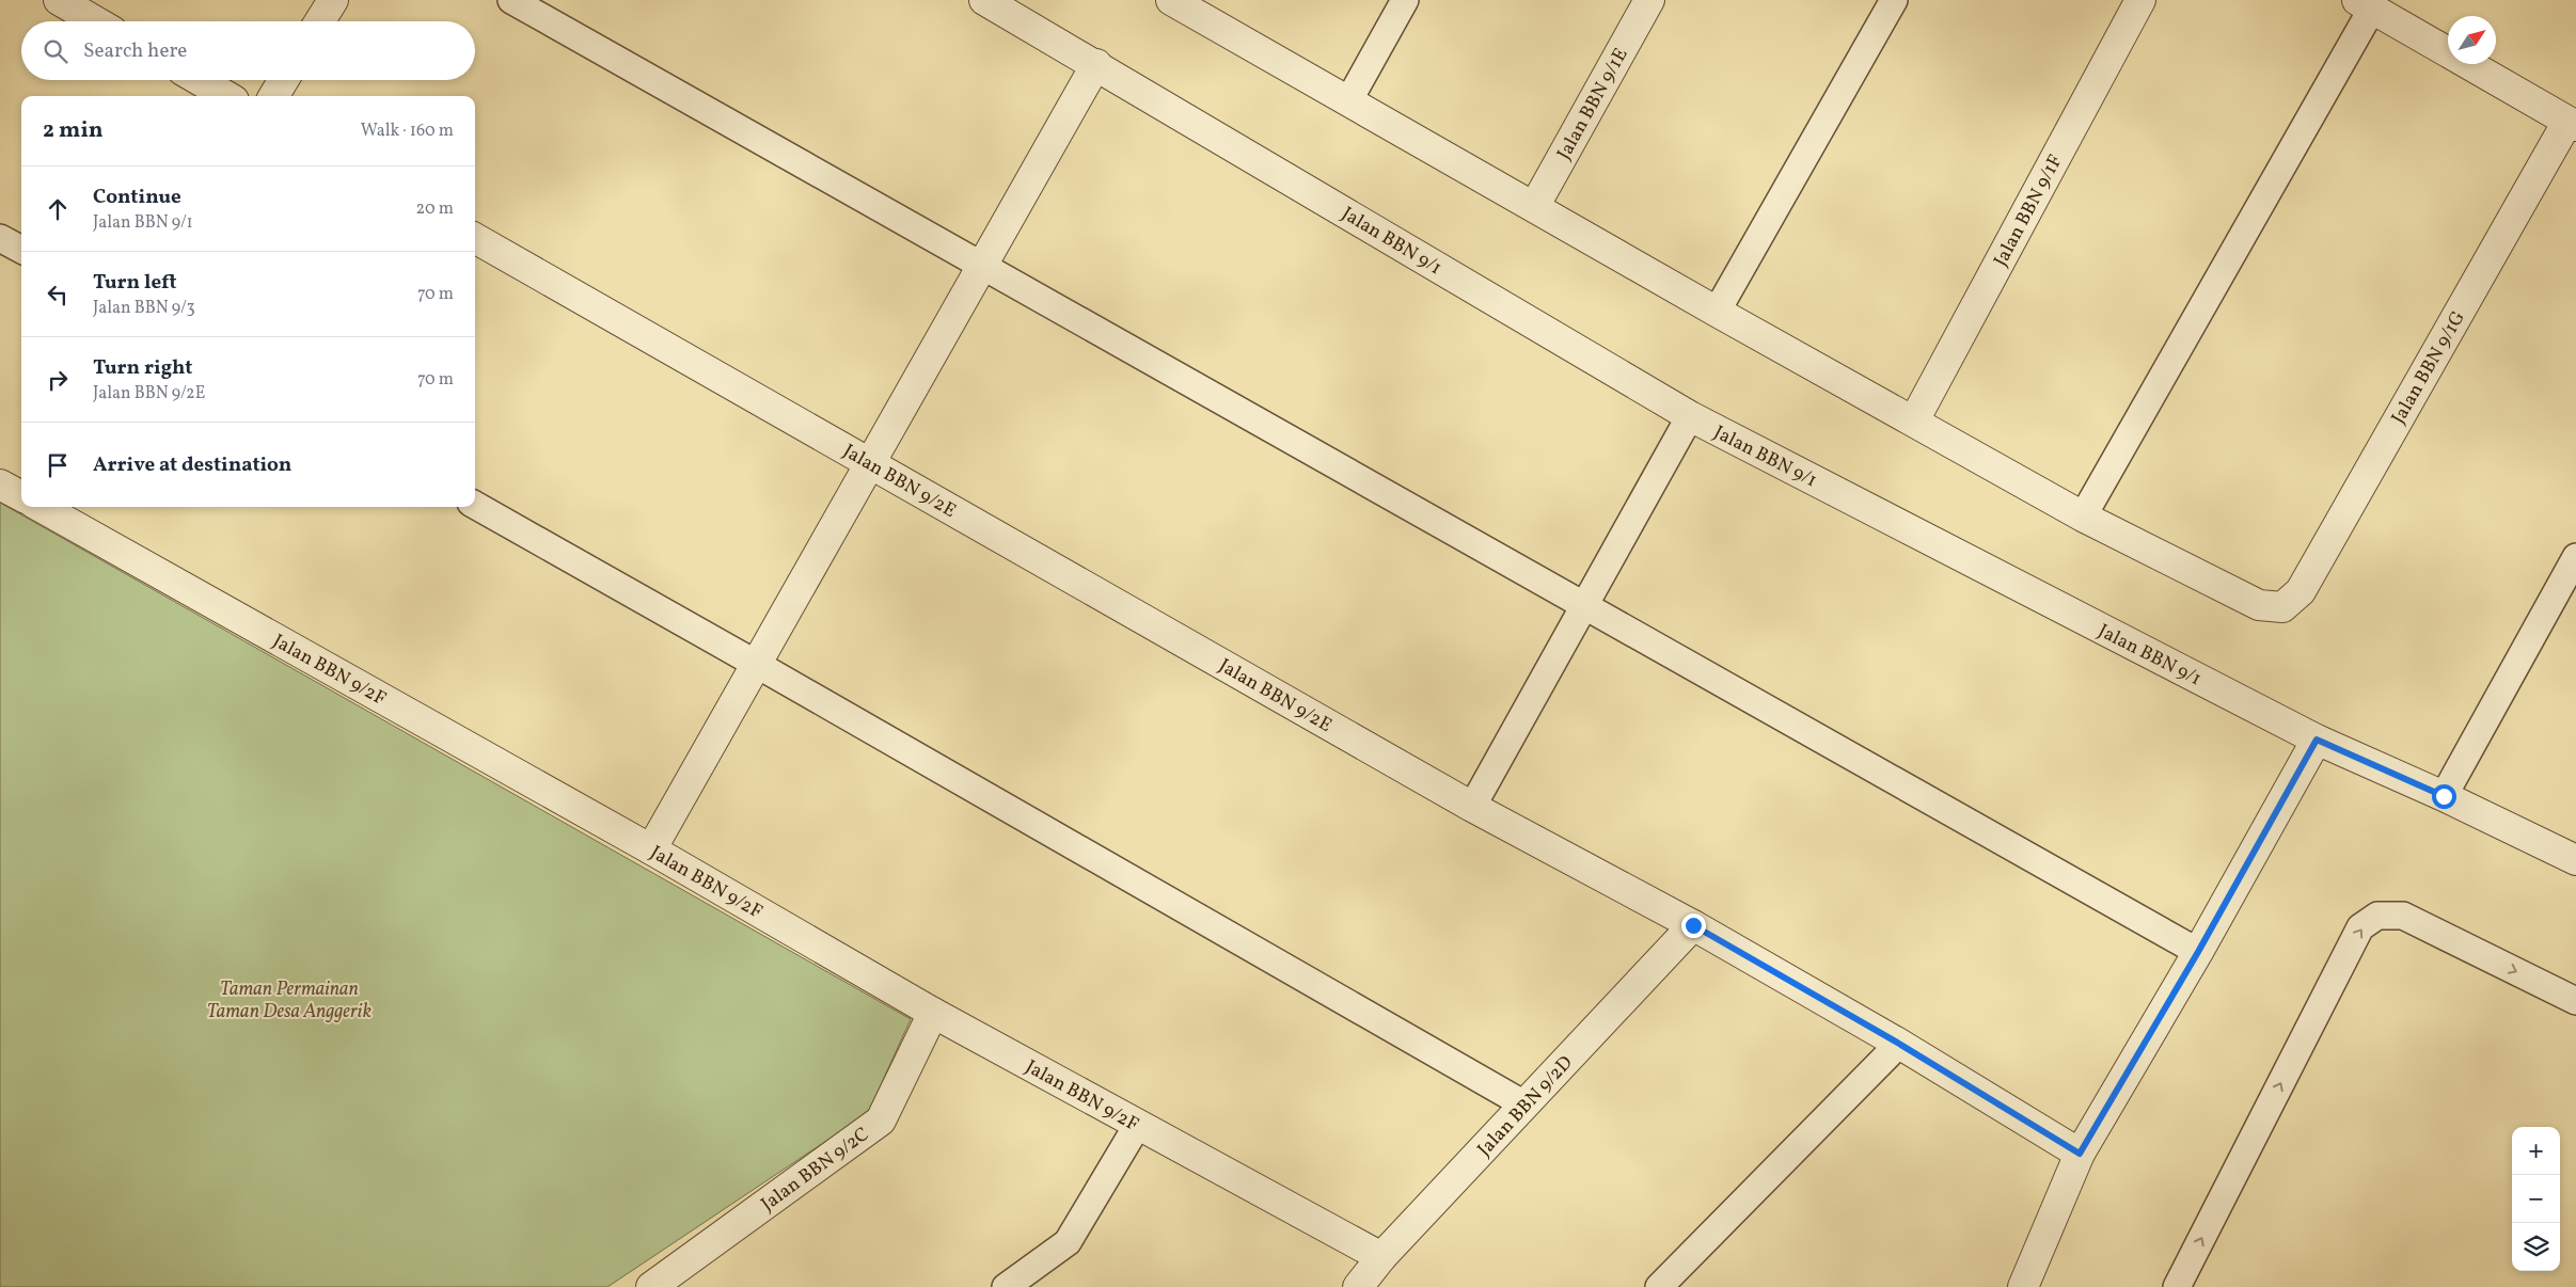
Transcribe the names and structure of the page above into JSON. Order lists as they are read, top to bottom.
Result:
{
  "streets": {
    "street": [
      "Jalan BBN 9/1E",
      "Jalan BBN 9/1F",
      "Jalan BBN 9/1",
      "Jalan BBN 9/1G",
      "Jalan BBN 9/2E",
      "Jalan BBN 9/2F",
      "Jalan BBN 9/2D",
      "Jalan BBN 9/2C"
    ]
  },
  "crossings": [
    ["Jalan BBN 9/2E", "Jalan BBN 9/2D"],
    ["Jalan BBN 9/2F", "Jalan BBN 9/2D"],
    ["Jalan BBN 9/2F", "Jalan BBN 9/2C"]
  ],
  "parks": ["Taman Permainan Taman Desa Anggerik"],
  "north": "top right",
  "page": {
    "search": "Search here",
    "heading": ["2 min", "Walk · 160 m"],
    "list": [
      ["Continue", "Jalan BBN 9/1", "20 m"],
      ["Turn left", "Jalan BBN 9/3", "70 m"],
      ["Turn right", "Jalan BBN 9/2E", "70 m"],
      "Arrive at destination"
    ],
    "map_buttons": ["+", "−"]
  }
}
